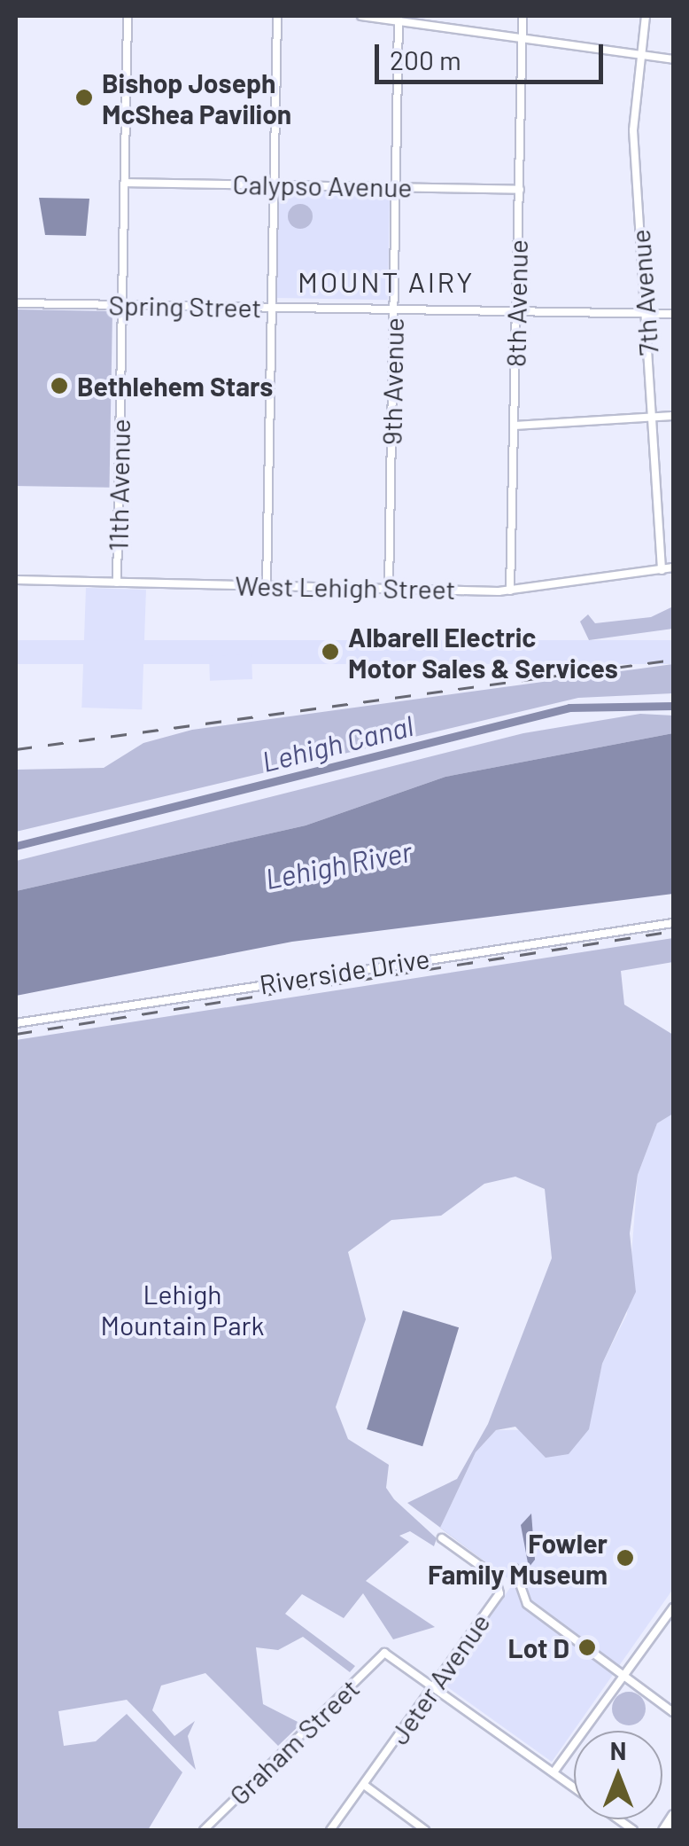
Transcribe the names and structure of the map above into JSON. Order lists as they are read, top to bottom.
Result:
{
  "streets": {
    "street": [
      "Calypso Avenue",
      "7th Avenue",
      "8th Avenue",
      "Spring Street",
      "9th Avenue",
      "11th Avenue",
      "West Lehigh Street",
      "Riverside Drive",
      "Jeter Avenue",
      "Graham Street"
    ]
  },
  "crossings": [
    ["Calypso Avenue", "8th Avenue"],
    ["Calypso Avenue", "9th Avenue"],
    ["Calypso Avenue", "11th Avenue"],
    ["7th Avenue", "Spring Street"],
    ["7th Avenue", "West Lehigh Street"],
    ["8th Avenue", "Spring Street"],
    ["8th Avenue", "West Lehigh Street"],
    ["Spring Street", "9th Avenue"],
    ["Spring Street", "11th Avenue"],
    ["9th Avenue", "West Lehigh Street"],
    ["11th Avenue", "West Lehigh Street"],
    ["Jeter Avenue", "Graham Street"]
  ],
  "districts": ["MOUNT AIRY"],
  "water": ["Lehigh Canal", "Lehigh River"],
  "parks": ["Lehigh Mountain Park"],
  "places": [
    "Bishop Joseph McShea Pavilion",
    "Bethlehem Stars",
    "Albarell Electric Motor Sales & Services",
    "Fowler Family Museum",
    "Lot D"
  ],
  "scale_bar": "200 m",
  "north": "top"
}
